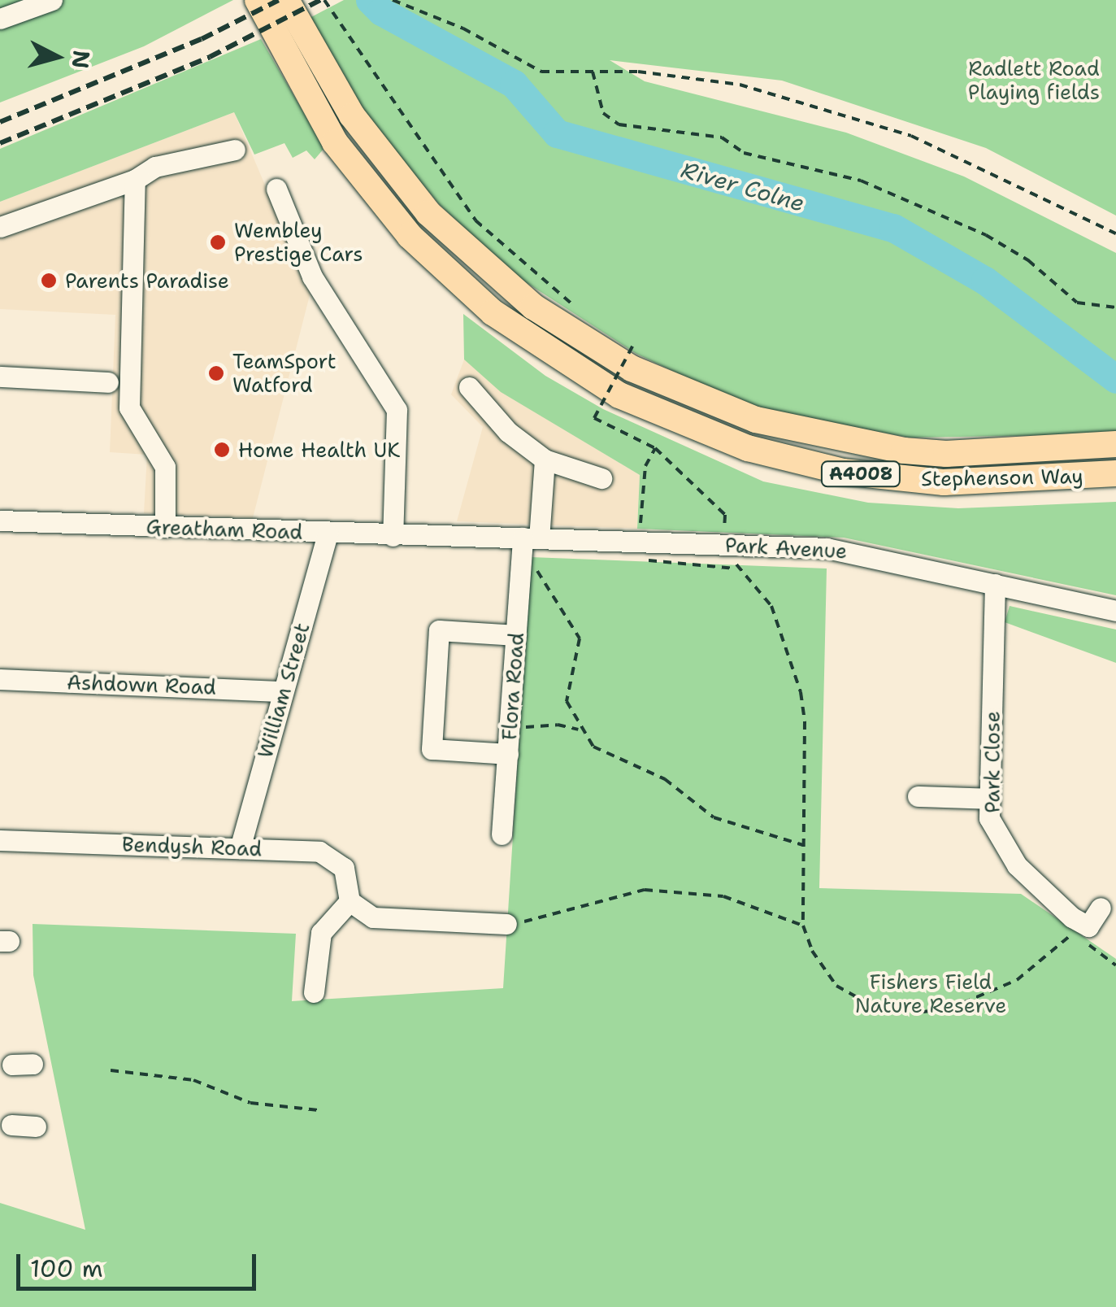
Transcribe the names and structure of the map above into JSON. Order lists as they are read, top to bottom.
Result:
{
  "streets": {
    "main road": ["A4008", "Stephenson Way"],
    "street": [
      "Greatham Road",
      "Park Avenue",
      "Ashdown Road",
      "Flora Road",
      "William Street",
      "Park Close",
      "Bendysh Road"
    ]
  },
  "crossings": [
    ["Greatham Road", "Park Avenue"],
    ["Greatham Road", "William Street"],
    ["Park Avenue", "Flora Road"],
    ["Park Avenue", "Park Close"],
    ["Ashdown Road", "William Street"],
    ["William Street", "Bendysh Road"]
  ],
  "water": ["River Colne"],
  "parks": ["Radlett Road Playing fields", "Fishers Field Nature Reserve"],
  "places": [
    "Wembley Prestige Cars",
    "Parents Paradise",
    "TeamSport Watford",
    "Home Health UK"
  ],
  "scale_bar": "100 m",
  "north": "right"
}
